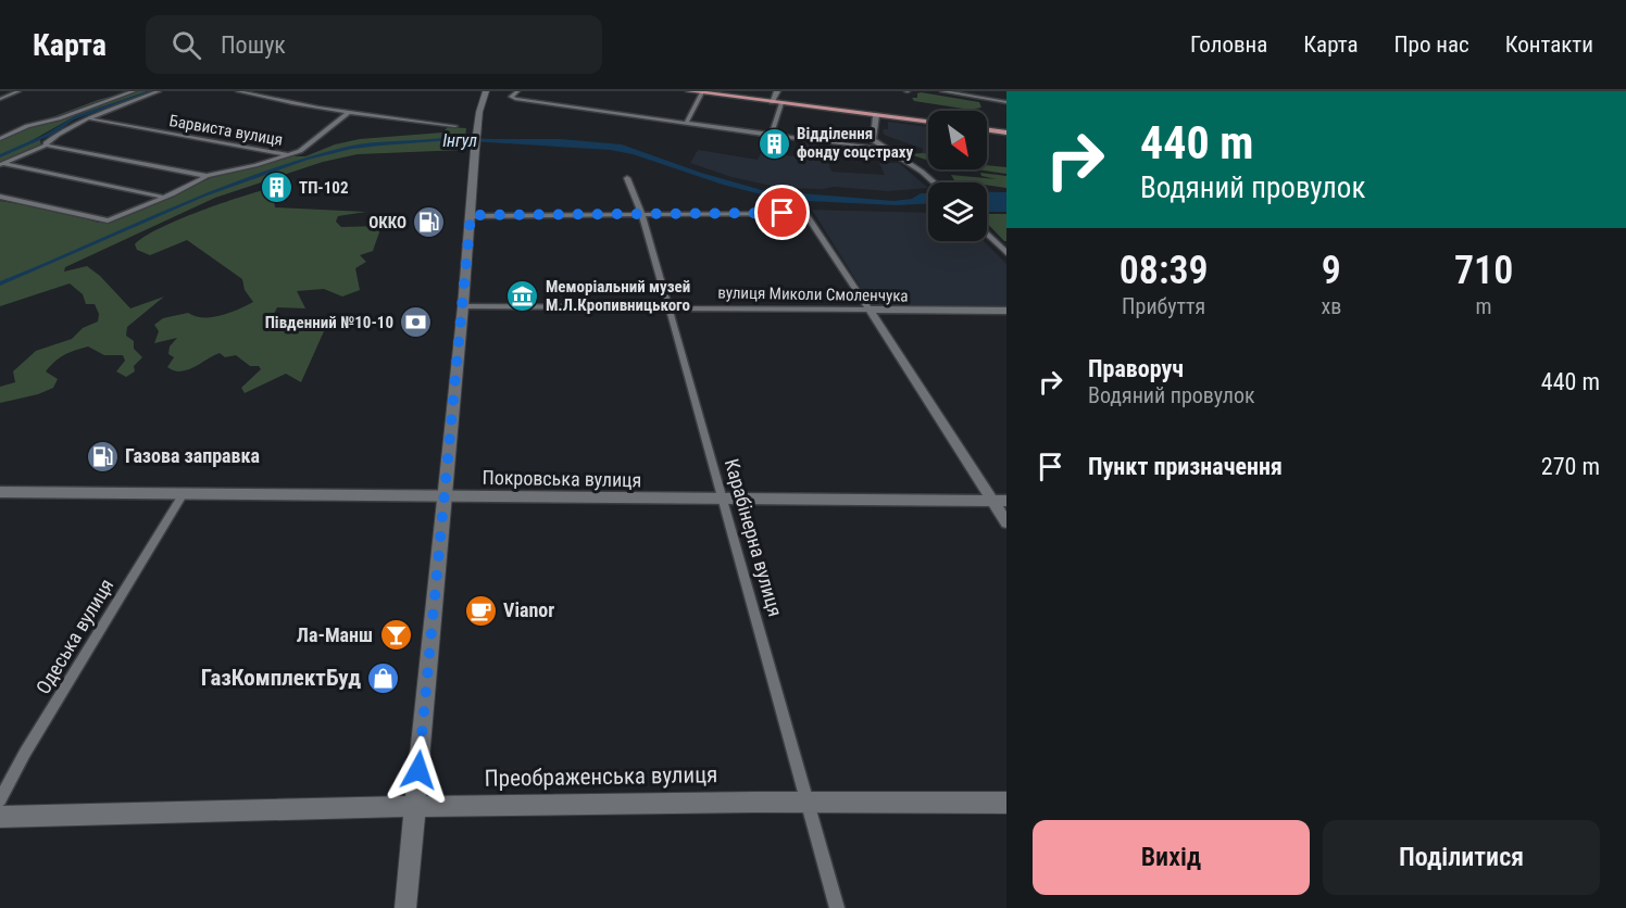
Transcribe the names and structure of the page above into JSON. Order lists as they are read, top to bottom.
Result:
{
  "streets": {
    "main road": ["Преображенська вулиця"],
    "street": [
      "Барвиста вулиця",
      "вулиця Миколи Смоленчука",
      "Покровська вулиця",
      "Карабінерна вулиця",
      "Одеська вулиця"
    ]
  },
  "crossings": [
    ["вулиця Миколи Смоленчука", "Карабінерна вулиця"],
    ["Покровська вулиця", "Карабінерна вулиця"],
    ["Покровська вулиця", "Одеська вулиця"],
    ["Карабінерна вулиця", "Преображенська вулиця"]
  ],
  "water": ["Інгул"],
  "places": {
    "building": ["Відділення фонду соцстраху", "ТП-102"],
    "fuel station": ["ОККО", "Газова заправка"],
    "museum": ["Меморіальний музей М.Л.Кропивницького"],
    "bank": ["Південний №10-10"],
    "cafe": ["Vianor"],
    "bar": ["Ла-Манш"],
    "shop": ["ГазКомплектБуд"]
  },
  "north": "bottom right",
  "page": {
    "header": "Карта",
    "search": "Пошук",
    "nav": [
      "Головна",
      "Карта",
      "Про нас",
      "Контакти"
    ],
    "turn": ["440 m", "Водяний провулок"],
    "eta": [
      "08:39",
      "Прибуття",
      "9",
      "хв",
      "710",
      "m"
    ],
    "list": [
      {
        "name": "Праворуч",
        "note": "Водяний провулок",
        "value": "440 m"
      },
      {
        "name": "Пункт призначення",
        "value": "270 m"
      }
    ],
    "buttons": ["Вихід", "Поділитися"]
  }
}
